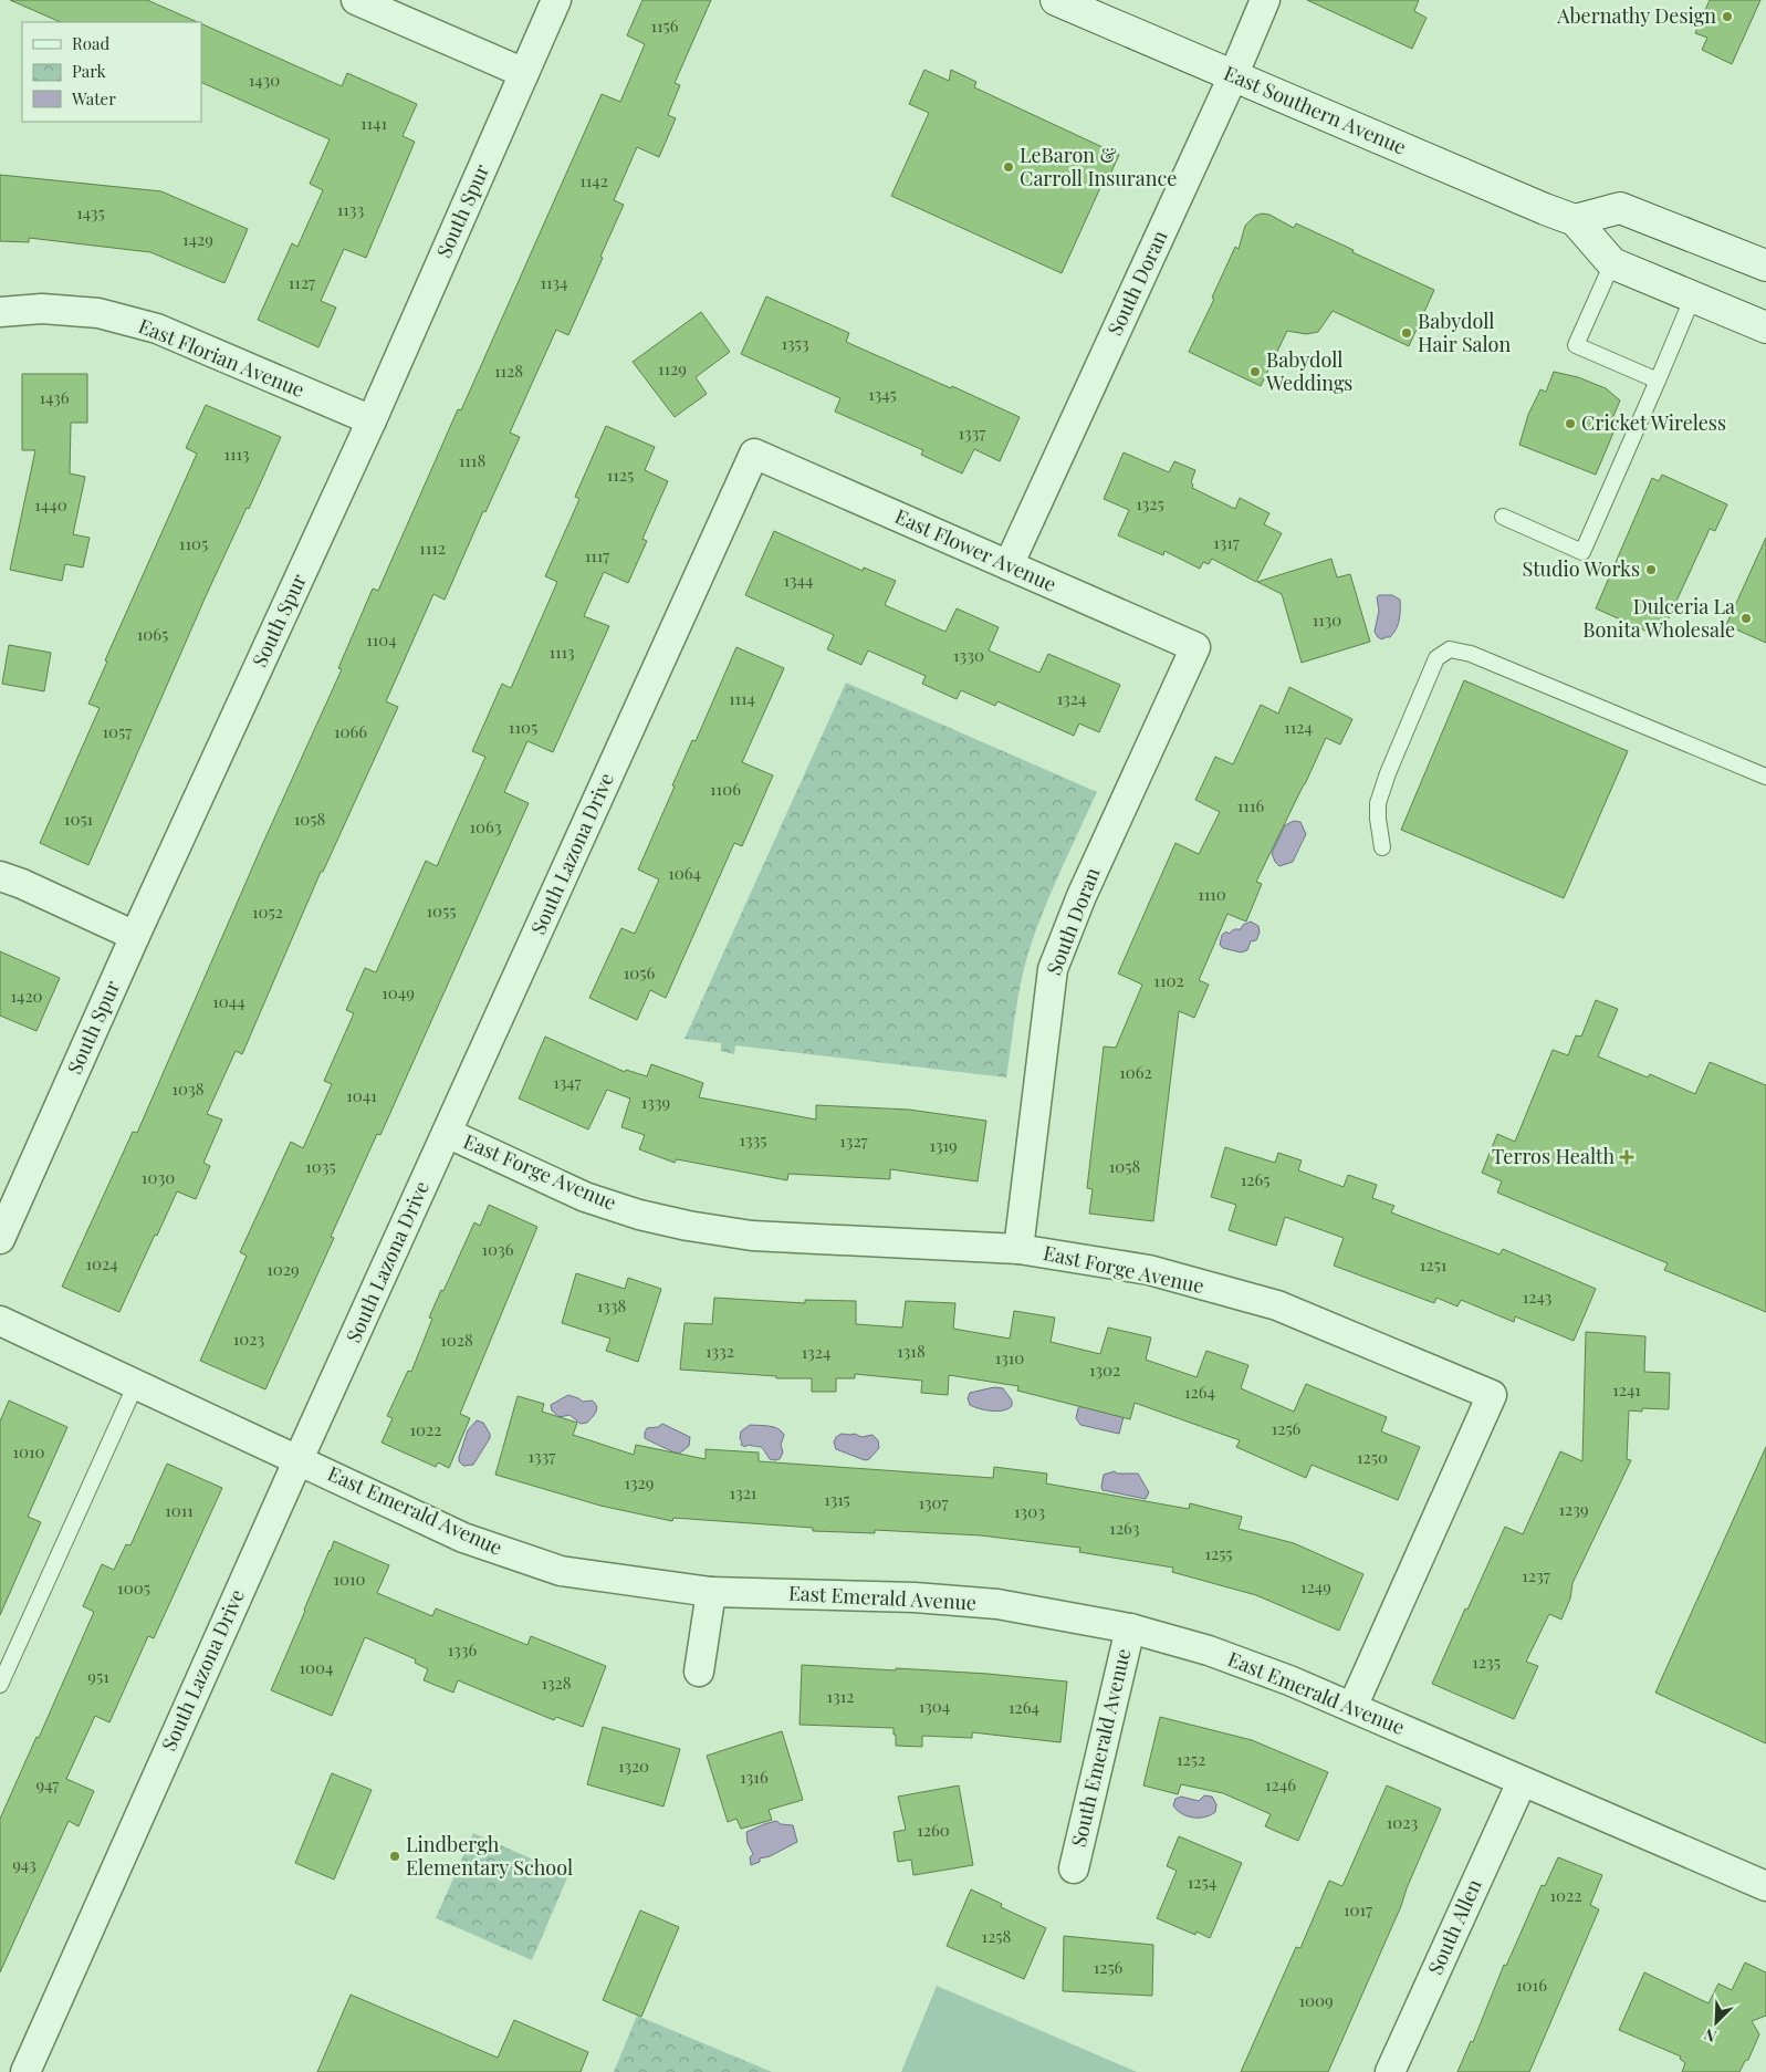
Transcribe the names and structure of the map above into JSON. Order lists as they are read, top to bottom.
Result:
{
  "streets": {
    "main road": ["East Southern Avenue"],
    "street": [
      "South Spur",
      "South Doran",
      "East Florian Avenue",
      "East Flower Avenue",
      "South Lazona Drive",
      "East Forge Avenue",
      "East Emerald Avenue",
      "South Emerald Avenue",
      "South Allen"
    ]
  },
  "crossings": [
    ["East Southern Avenue", "South Doran"],
    ["South Spur", "East Florian Avenue"],
    ["South Doran", "East Flower Avenue"],
    ["South Doran", "East Forge Avenue"],
    ["East Flower Avenue", "South Lazona Drive"],
    ["South Lazona Drive", "East Forge Avenue"],
    ["South Lazona Drive", "East Emerald Avenue"],
    ["East Forge Avenue", "East Emerald Avenue"],
    ["East Emerald Avenue", "South Emerald Avenue"],
    ["East Emerald Avenue", "South Allen"]
  ],
  "places": {
    "other": [
      "Abernathy Design",
      "LeBaron & Carroll Insurance",
      "Babydoll Hair Salon",
      "Babydoll Weddings",
      "Cricket Wireless",
      "Studio Works",
      "Dulceria La Bonita Wholesale",
      "Lindbergh Elementary School"
    ],
    "health": ["Terros Health"]
  },
  "house_numbers": [
    "1156",
    "1430",
    "1141",
    "1142",
    "1133",
    "1435",
    "1429",
    "1127",
    "1134",
    "1353",
    "1129",
    "1128",
    "1345",
    "1436",
    "1337",
    "1113",
    "1118",
    "1125",
    "1325",
    "1440",
    "1317",
    "1105",
    "1112",
    "1117",
    "1344",
    "1130",
    "1065",
    "1104",
    "1113",
    "1330",
    "1114",
    "1324",
    "1105",
    "1124",
    "1057",
    "1066",
    "1106",
    "1116",
    "1051",
    "1058",
    "1063",
    "1064",
    "1110",
    "1055",
    "1052",
    "1056",
    "1102",
    "1049",
    "1420",
    "1044",
    "1062",
    "1347",
    "1038",
    "1041",
    "1339",
    "1335",
    "1327",
    "1319",
    "1035",
    "1058",
    "1030",
    "1265",
    "1036",
    "1024",
    "1251",
    "1029",
    "1243",
    "1338",
    "1023",
    "1028",
    "1332",
    "1318",
    "1324",
    "1310",
    "1302",
    "1241",
    "1264",
    "1256",
    "1022",
    "1010",
    "1337",
    "1250",
    "1329",
    "1321",
    "1315",
    "1307",
    "1239",
    "1011",
    "1303",
    "1263",
    "1255",
    "1237",
    "1010",
    "1249",
    "1005",
    "1336",
    "1235",
    "1004",
    "951",
    "1328",
    "1312",
    "1304",
    "1264",
    "1252",
    "1320",
    "1316",
    "947",
    "1246",
    "1023",
    "1260",
    "943",
    "1254",
    "1022",
    "1017",
    "1258",
    "1256",
    "1016",
    "1009"
  ],
  "legend": ["Road", "Park", "Water"],
  "north": "bottom left"
}
